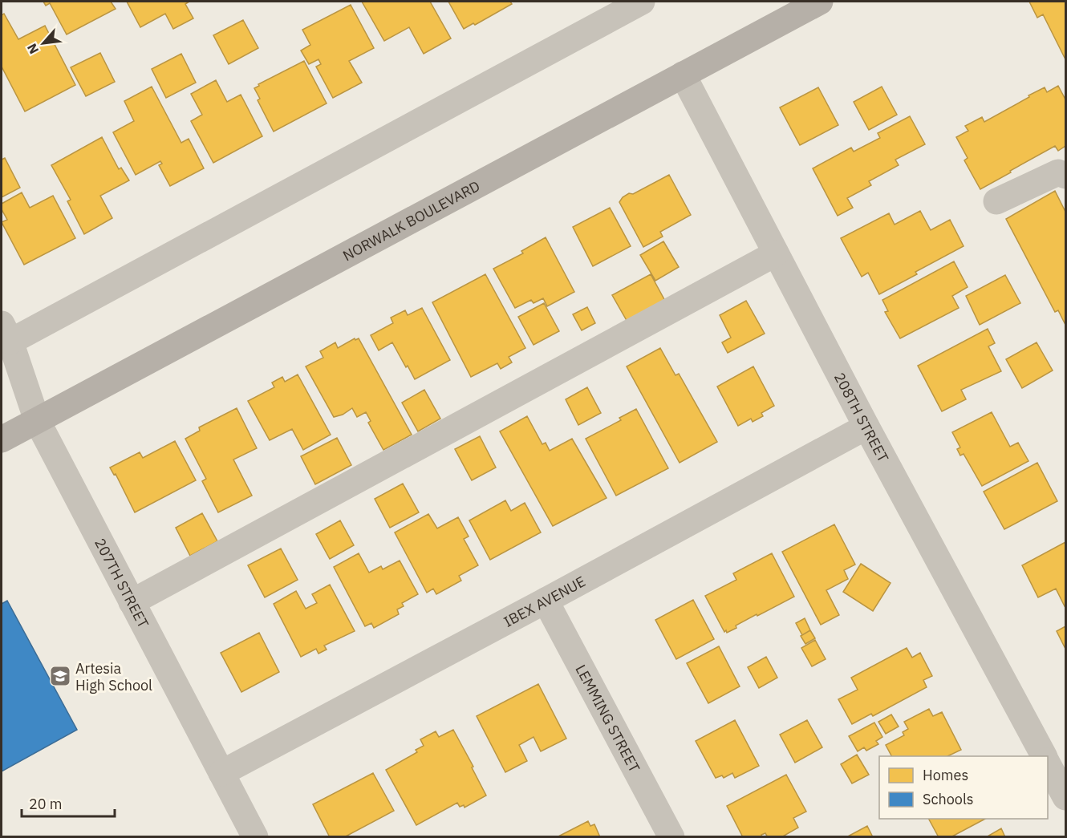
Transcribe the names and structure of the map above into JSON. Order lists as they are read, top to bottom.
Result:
{
  "streets": {
    "main road": ["NORWALK BOULEVARD"],
    "street": [
      "208TH STREET",
      "207TH STREET",
      "IBEX AVENUE",
      "LEMMING STREET"
    ]
  },
  "crossings": [
    ["NORWALK BOULEVARD", "208TH STREET"],
    ["NORWALK BOULEVARD", "207TH STREET"],
    ["208TH STREET", "IBEX AVENUE"],
    ["207TH STREET", "IBEX AVENUE"],
    ["IBEX AVENUE", "LEMMING STREET"]
  ],
  "places": {
    "school or university": ["Artesia High School"]
  },
  "legend": ["Homes", "Schools"],
  "scale_bar": "20 m",
  "north": "bottom left"
}
